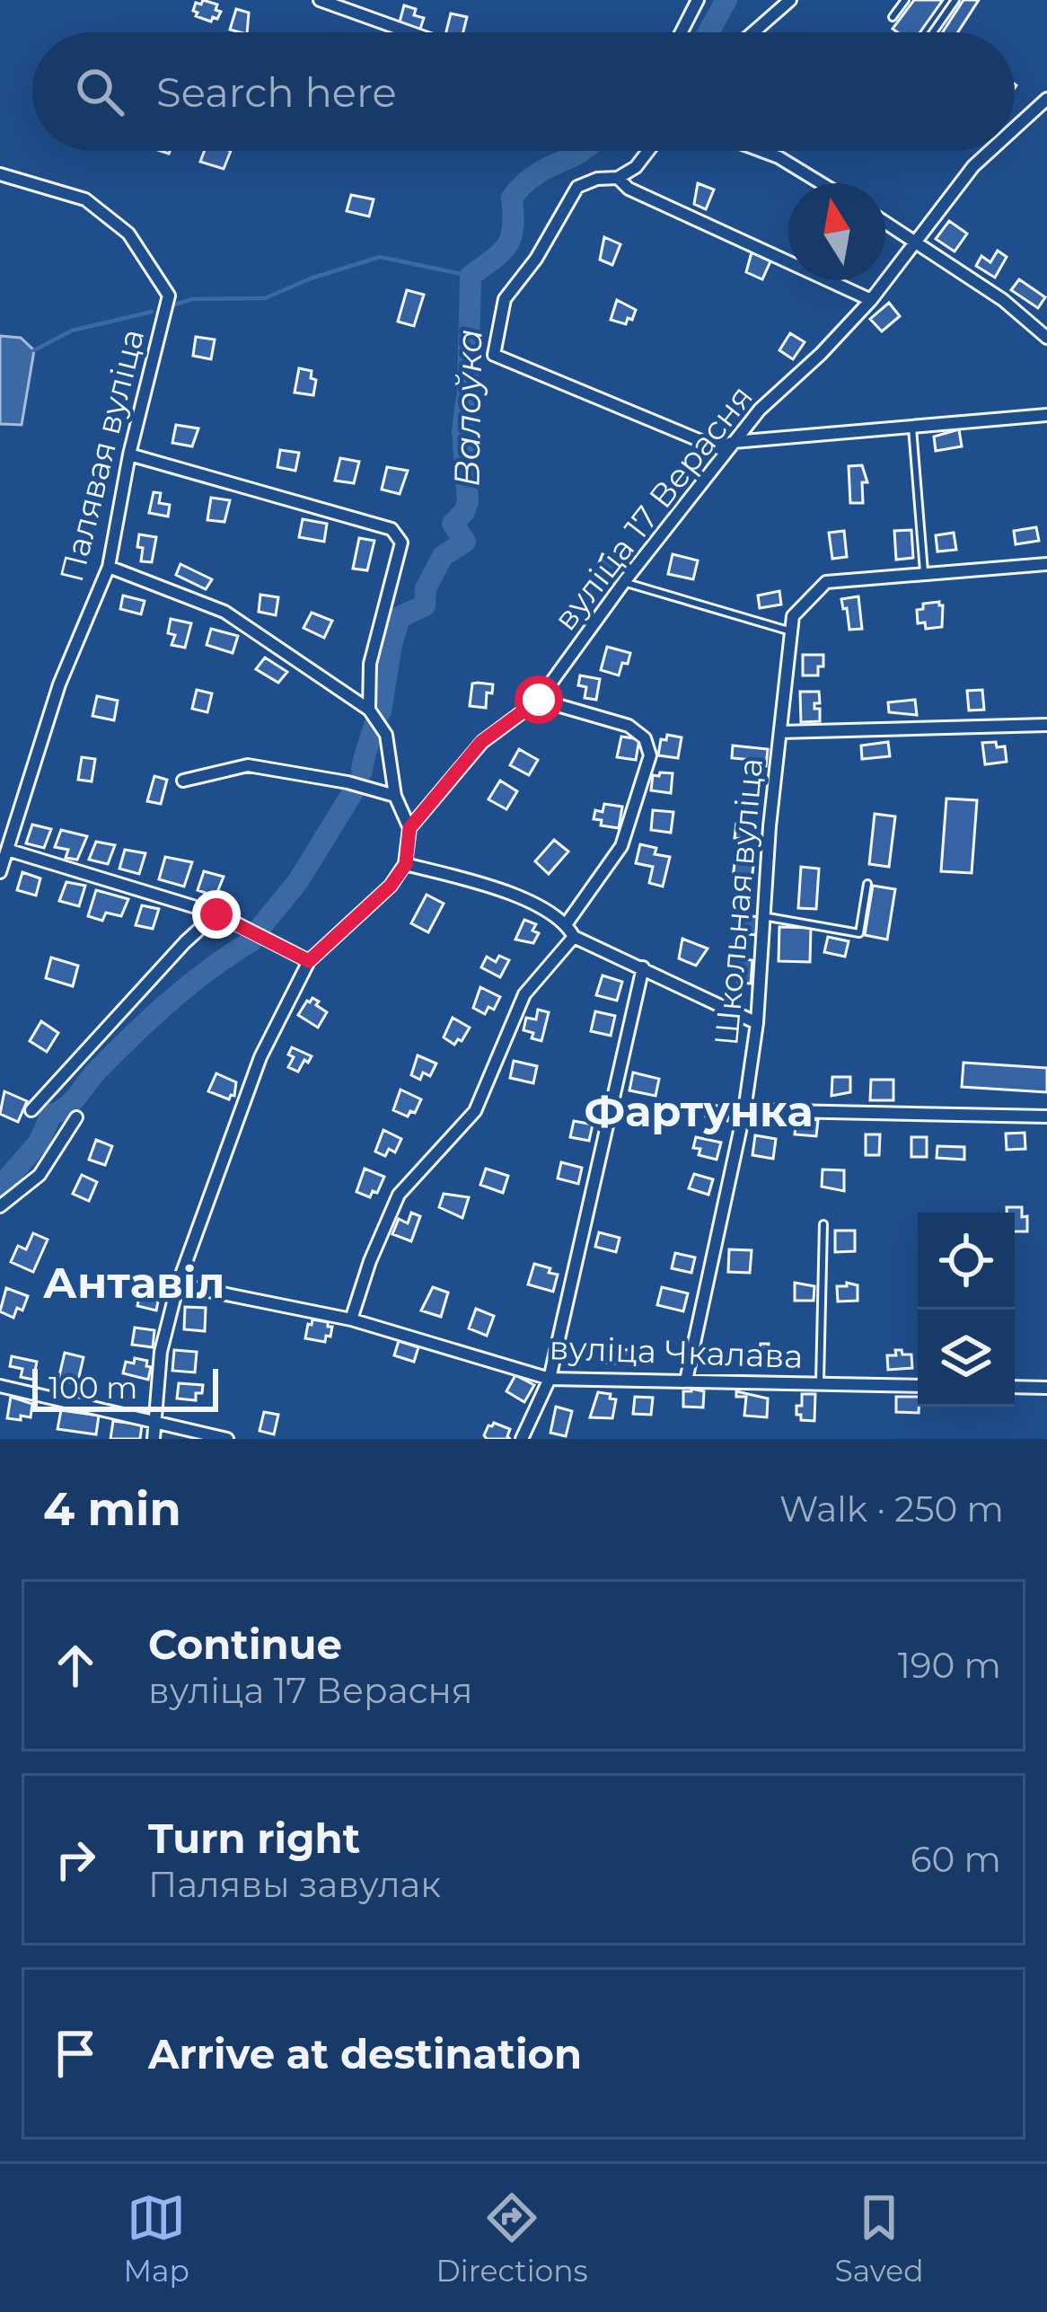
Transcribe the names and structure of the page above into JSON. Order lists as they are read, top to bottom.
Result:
{
  "streets": {
    "street": [
      "Палявая вуліца",
      "вуліца 17 Верасня",
      "Школьная вуліца",
      "вуліца Чкалава"
    ]
  },
  "crossings": [
    ["Школьная вуліца", "вуліца Чкалава"]
  ],
  "districts": ["Фартунка", "Антавіл"],
  "water": ["Валоўка"],
  "scale_bar": "100 m",
  "north": "top",
  "page": {
    "search": "Search here",
    "scale": "100 m",
    "heading": ["4 min", "Walk · 250 m"],
    "list": [
      ["Continue", "вуліца 17 Верасня", "190 m"],
      ["Turn right", "Палявы завулак", "60 m"],
      "Arrive at destination"
    ],
    "nav": ["Map", "Directions", "Saved"]
  }
}
